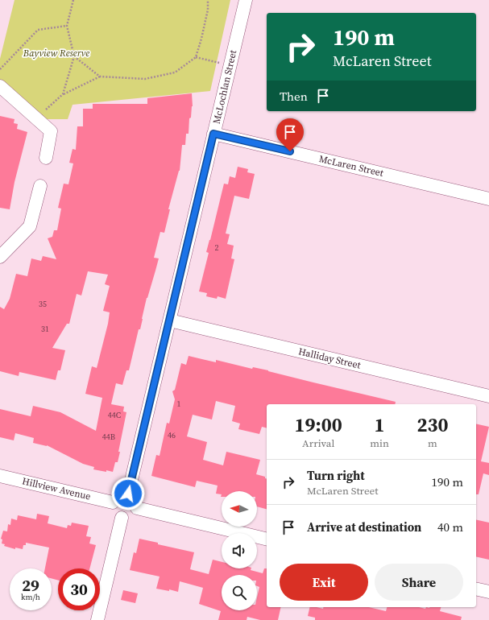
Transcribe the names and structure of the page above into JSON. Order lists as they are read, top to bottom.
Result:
{
  "streets": {
    "street": [
      "McLochlan Street",
      "McLaren Street",
      "Halliday Street",
      "Hillview Avenue"
    ]
  },
  "crossings": [
    ["McLochlan Street", "McLaren Street"],
    ["McLochlan Street", "Halliday Street"],
    ["McLochlan Street", "Hillview Avenue"]
  ],
  "parks": ["Bayview Reserve"],
  "house_numbers": [
    "2",
    "35",
    "31",
    "1",
    "44C",
    "46",
    "44B"
  ],
  "north": "left",
  "page": {
    "turn": ["190 m", "McLaren Street"],
    "then": "Then",
    "eta": [
      "19:00",
      "Arrival",
      "1",
      "min",
      "230",
      "m"
    ],
    "list": [
      {
        "name": "Turn right",
        "note": "McLaren Street",
        "value": "190 m"
      },
      {
        "name": "Arrive at destination",
        "value": "40 m"
      }
    ],
    "buttons": ["Exit", "Share"],
    "speed": "29 km/h",
    "limit": "30"
  }
}
